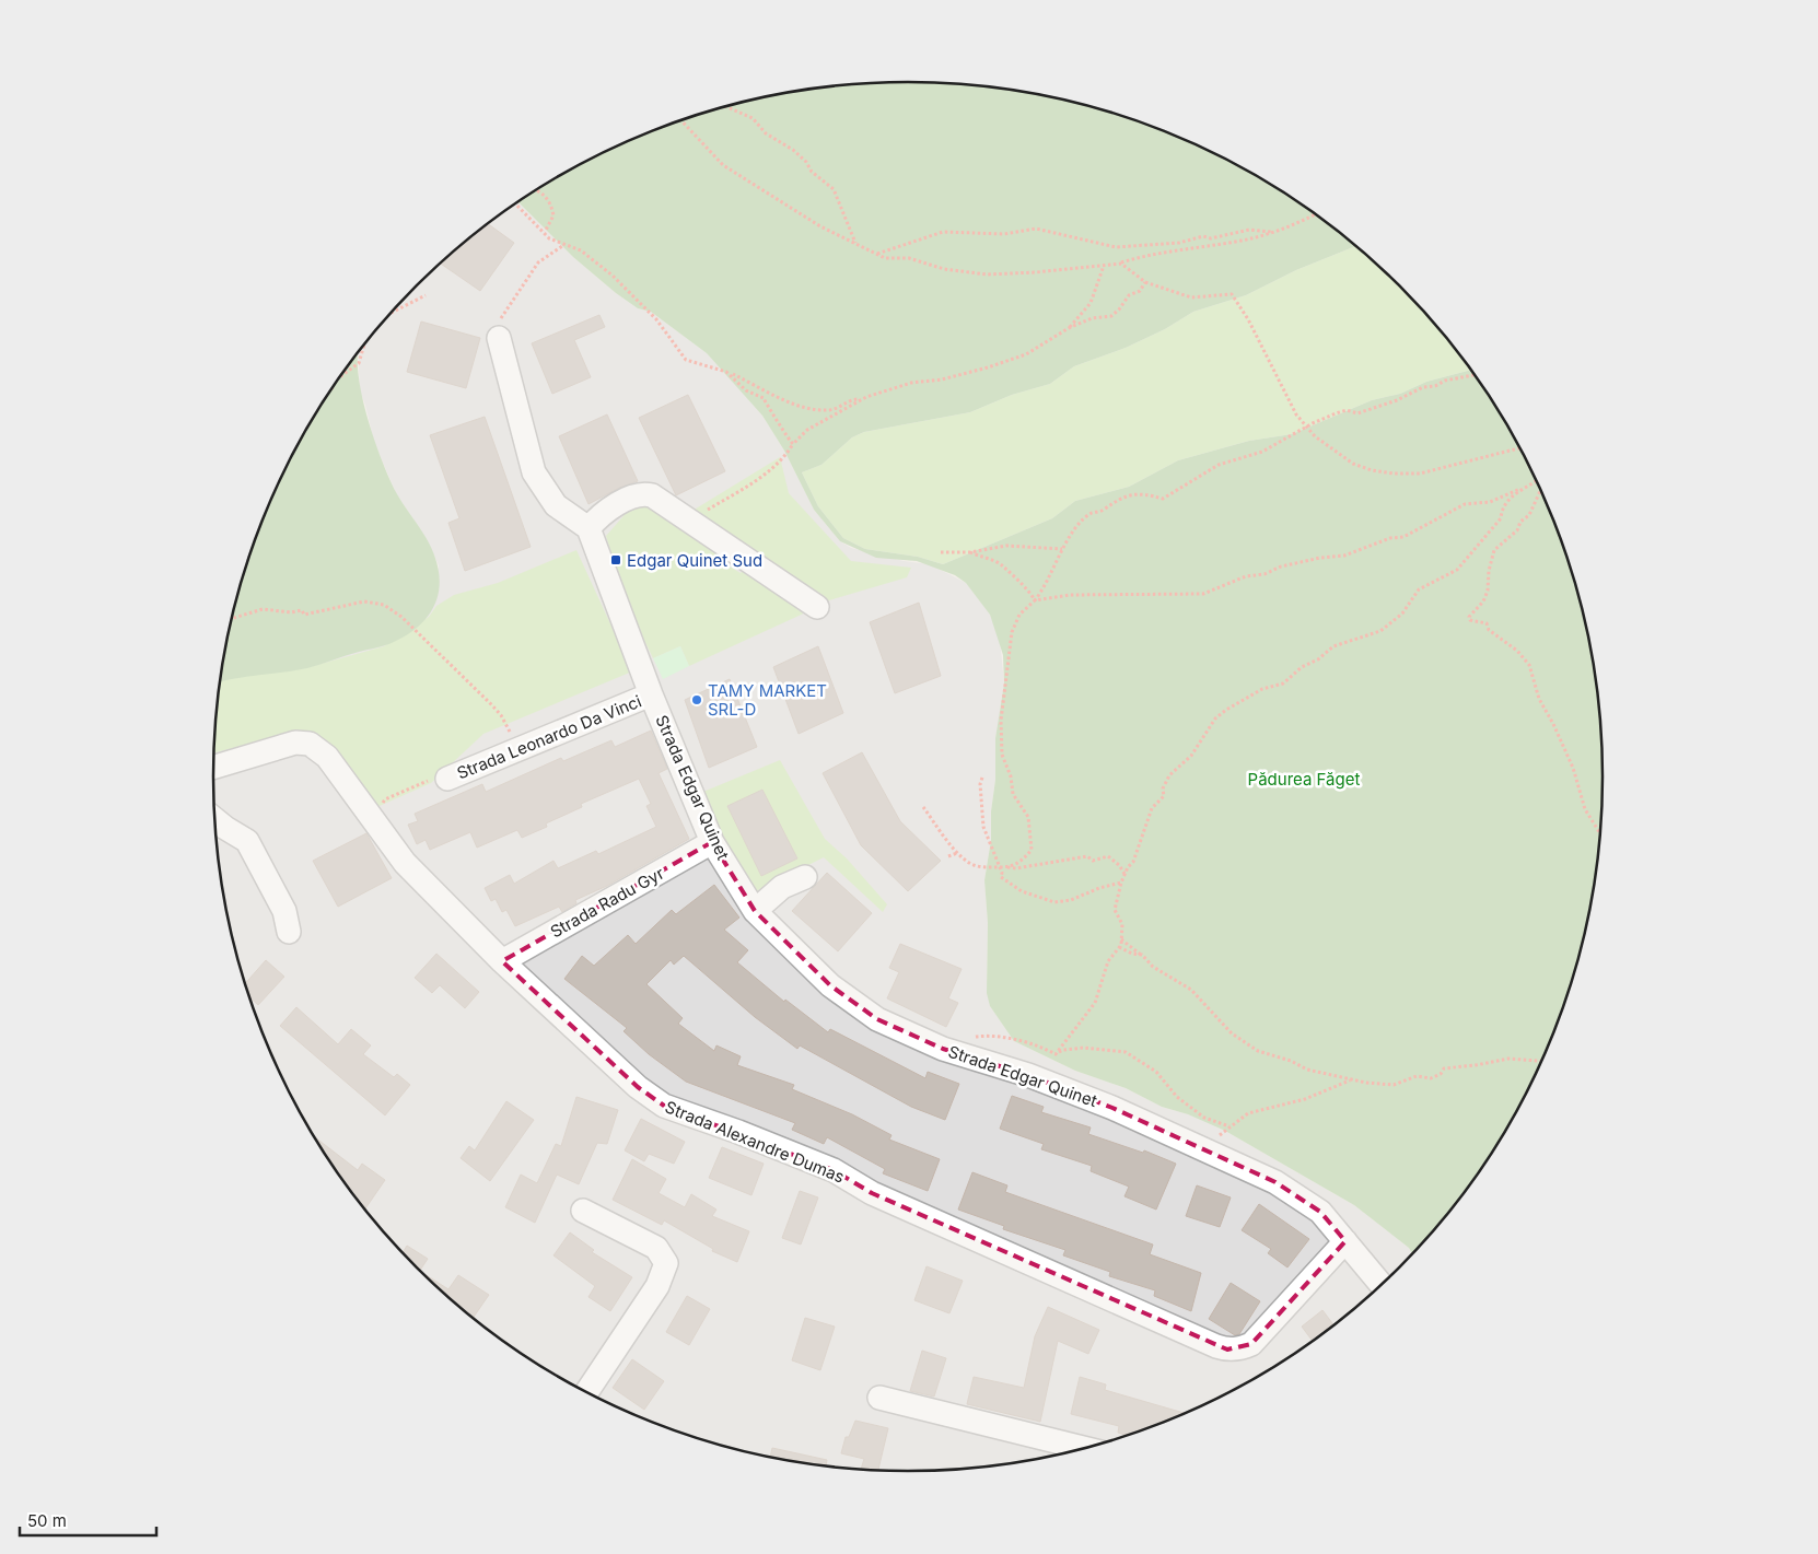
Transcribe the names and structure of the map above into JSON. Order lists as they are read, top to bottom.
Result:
{
  "streets": {
    "street": [
      "Strada Leonardo Da Vinci",
      "Strada Edgar Quinet",
      "Strada Radu Gyr",
      "Strada Alexandre Dumas"
    ]
  },
  "crossings": [
    ["Strada Leonardo Da Vinci", "Strada Edgar Quinet"],
    ["Strada Edgar Quinet", "Strada Radu Gyr"],
    ["Strada Edgar Quinet", "Strada Alexandre Dumas"],
    ["Strada Radu Gyr", "Strada Alexandre Dumas"]
  ],
  "parks": ["Pădurea Făget"],
  "places": {
    "transit": ["Edgar Quinet Sud"],
    "other": ["TAMY MARKET SRL-D"]
  },
  "scale_bar": "50 m"
}
